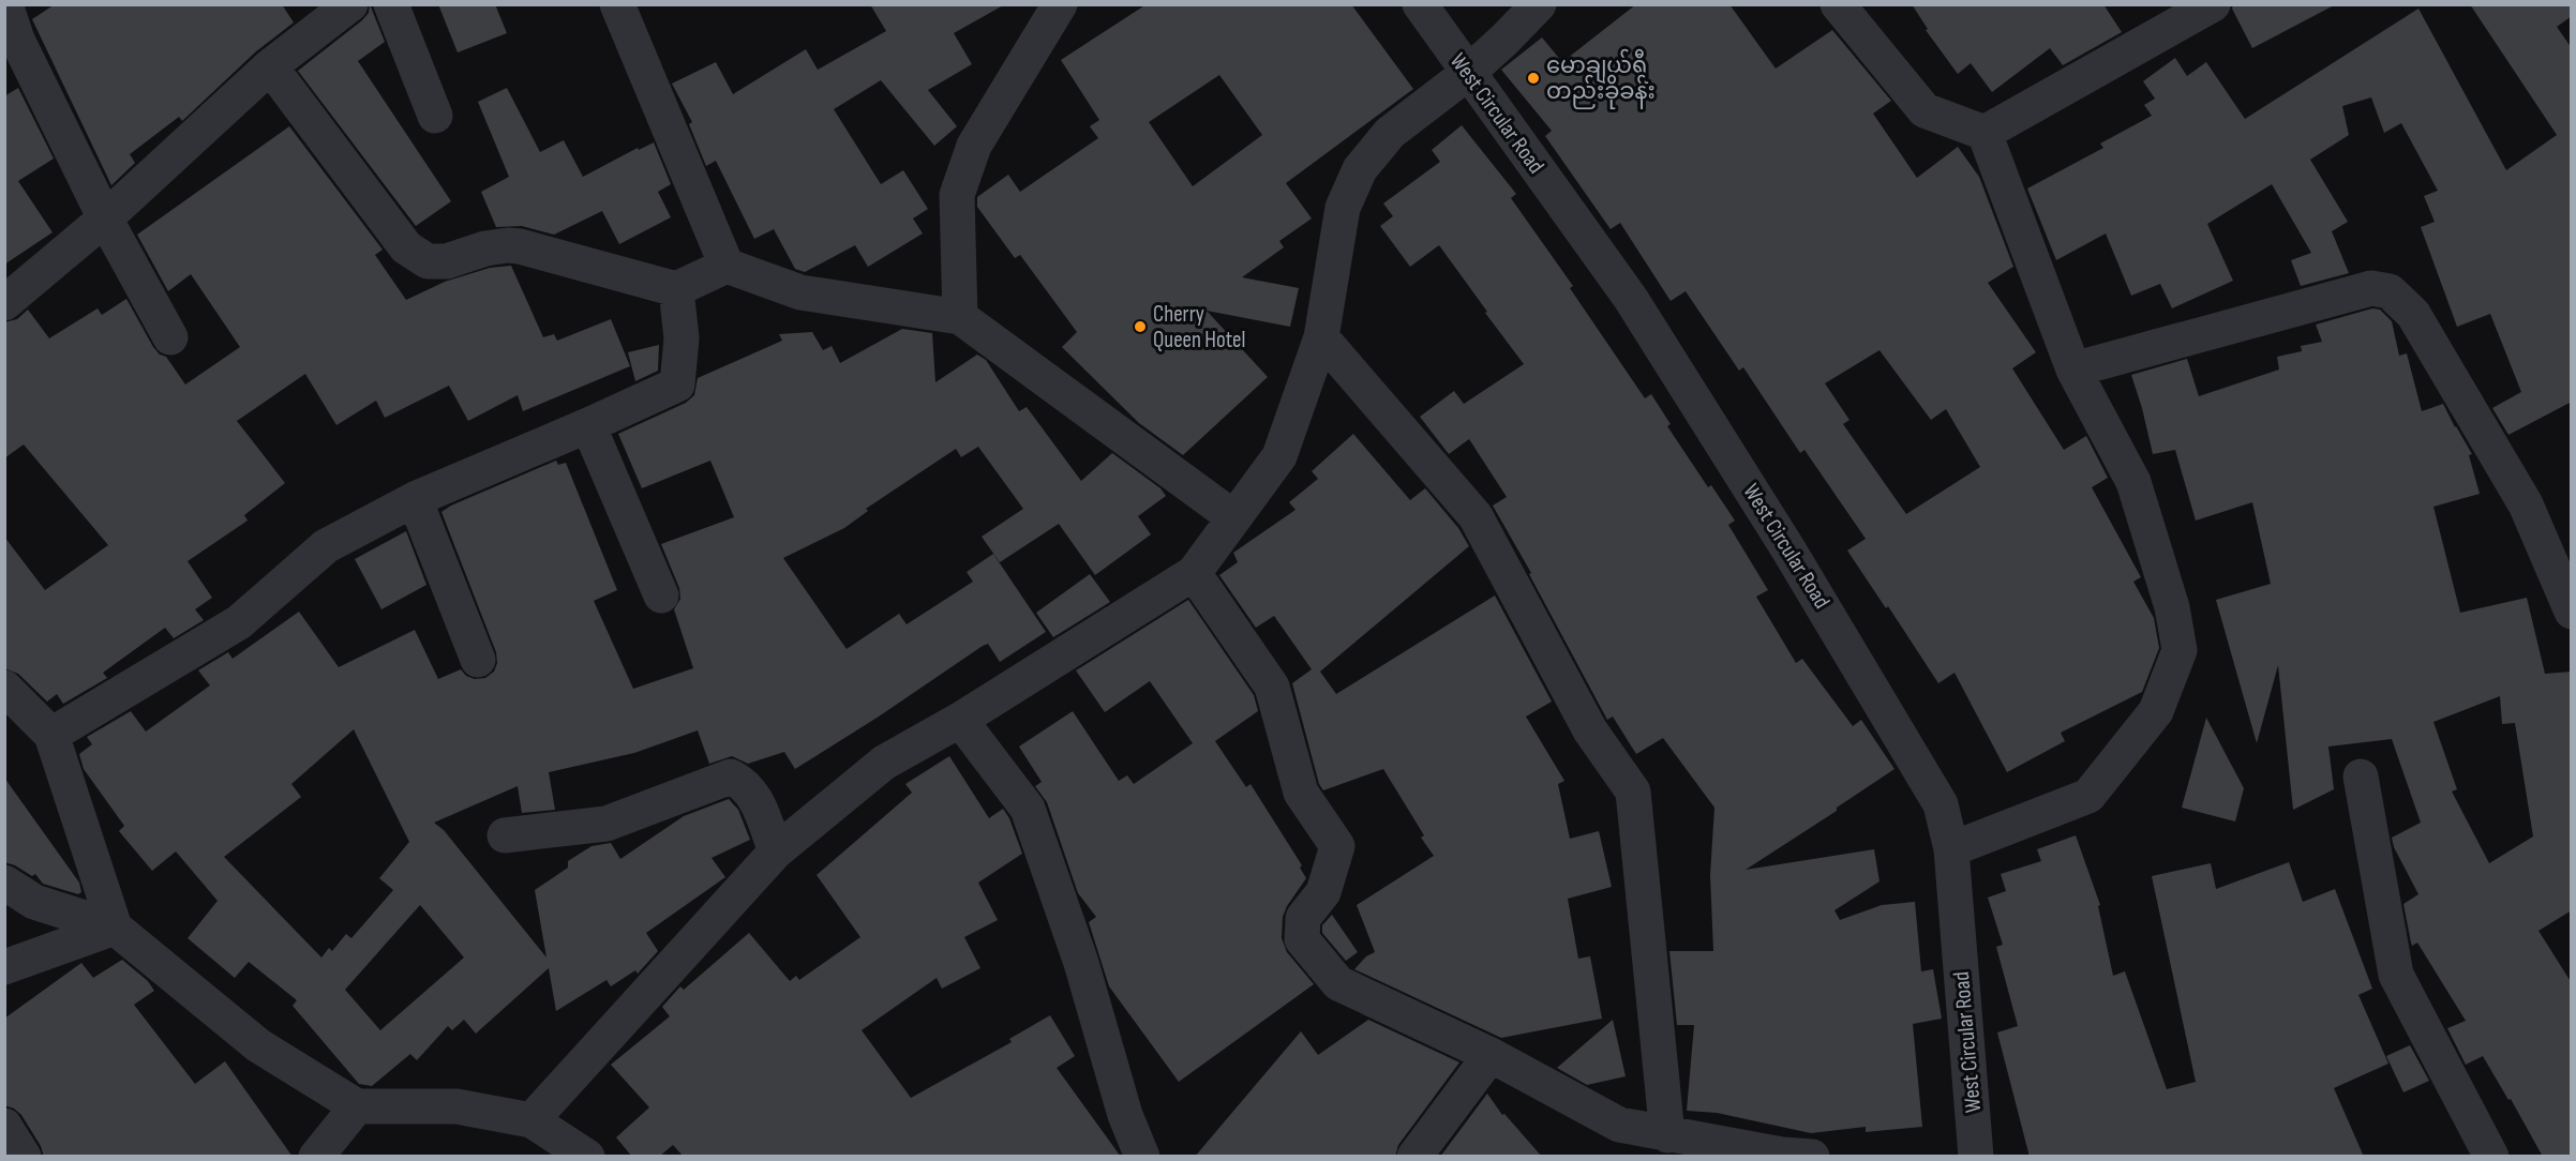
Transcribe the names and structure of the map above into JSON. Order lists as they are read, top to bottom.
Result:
{
  "streets": {
    "street": ["West Circular Road"]
  },
  "places": ["မောချယ်ရီ တည်းခိုခန်း", "Cherry Queen Hotel"]
}
